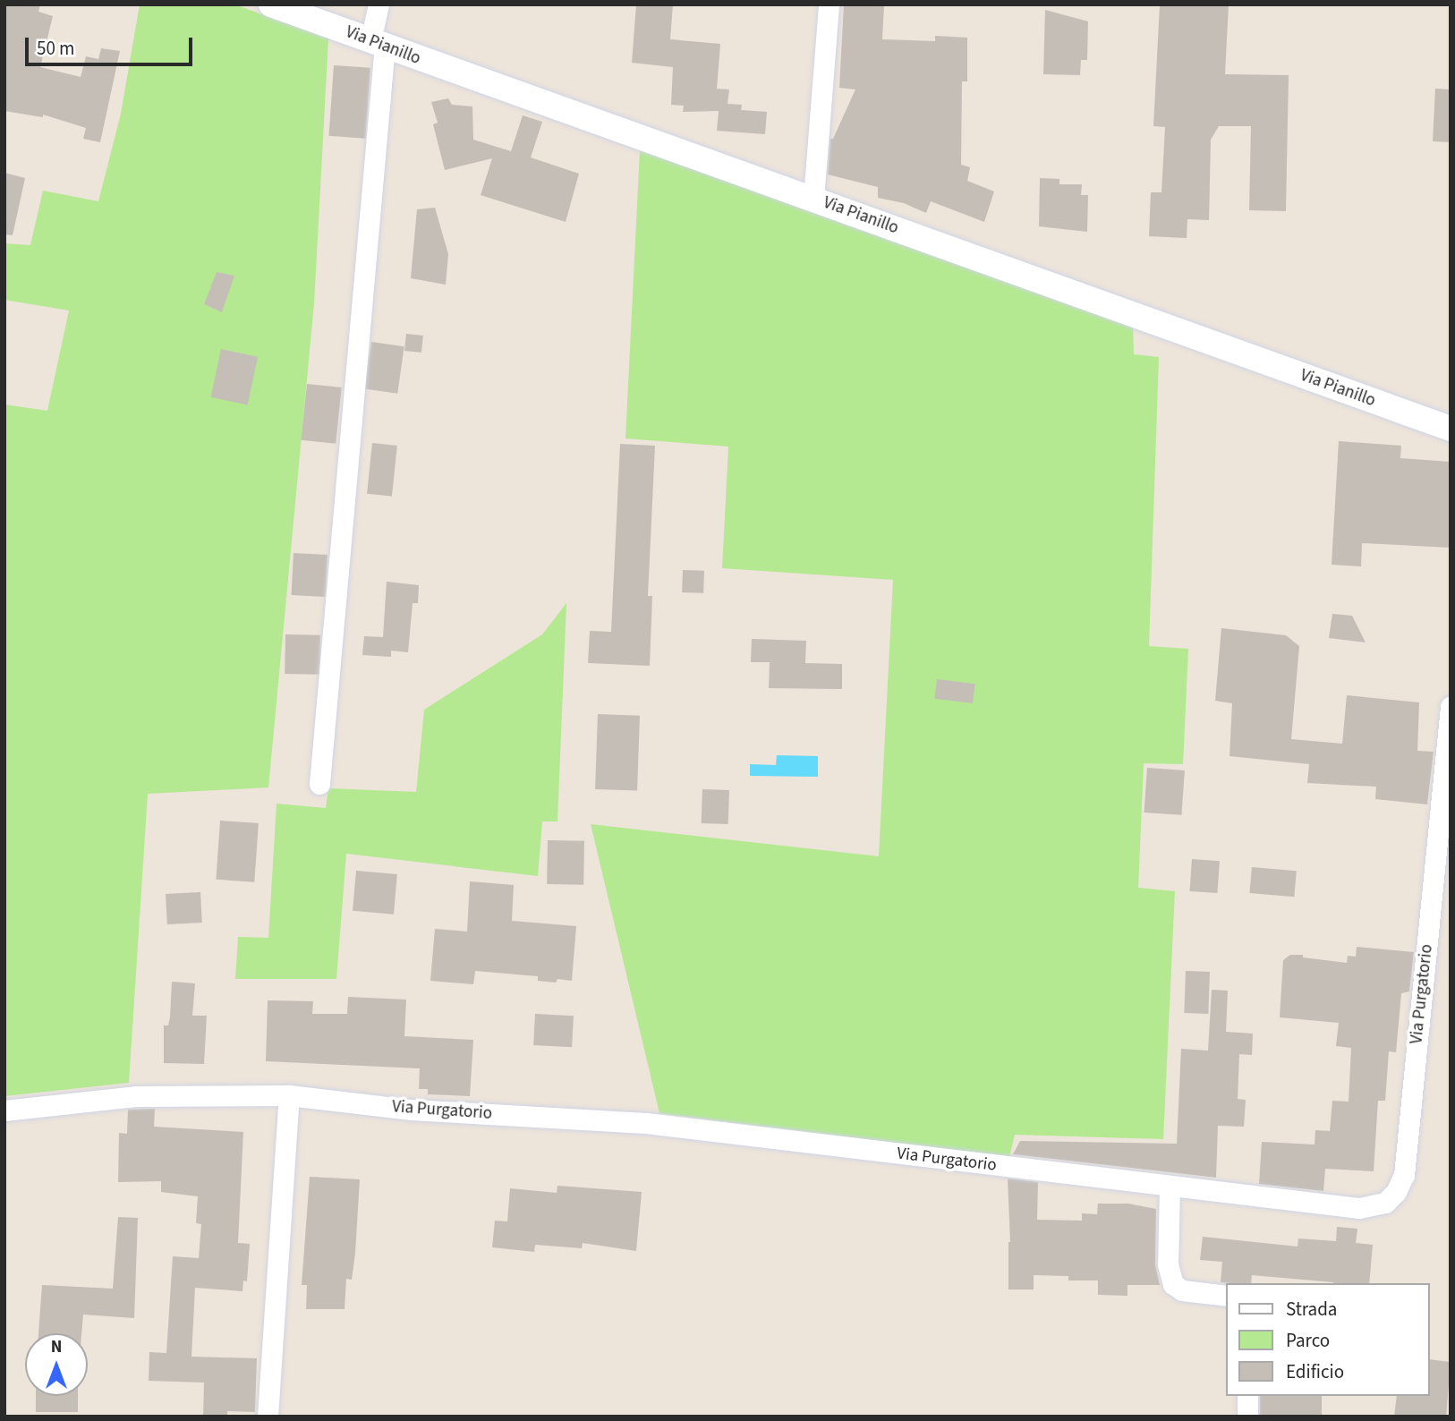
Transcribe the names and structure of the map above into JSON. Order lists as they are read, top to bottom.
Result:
{
  "streets": {
    "street": ["Via Pianillo", "Via Purgatorio"]
  },
  "legend": ["Strada", "Parco", "Edificio"],
  "scale_bar": "50 m",
  "north": "top"
}
